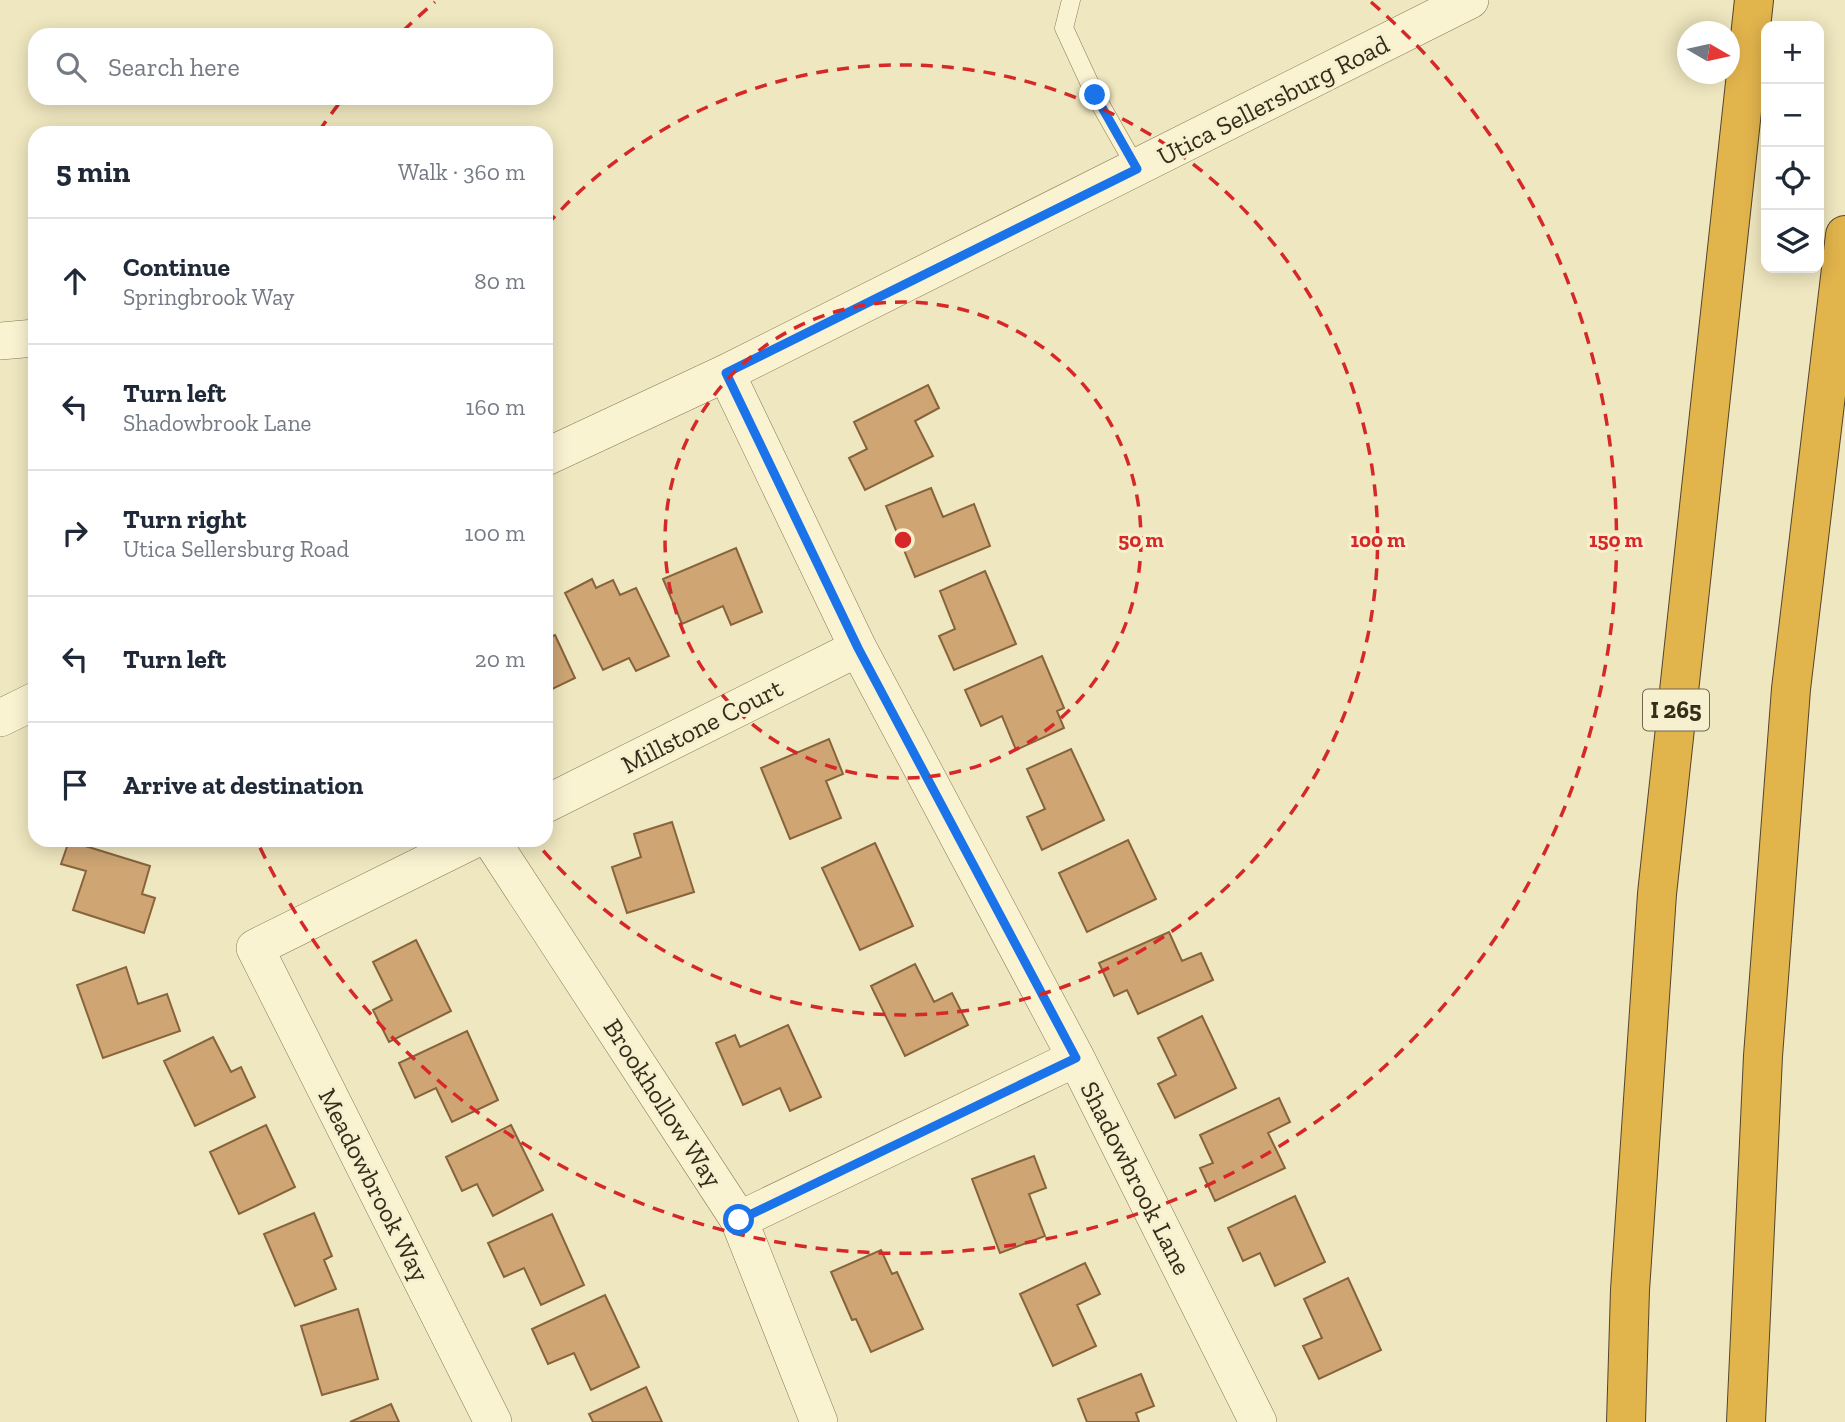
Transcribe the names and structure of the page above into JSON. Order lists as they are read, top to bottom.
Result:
{
  "streets": {
    "highway": ["I 265"],
    "street": [
      "Utica Sellersburg Road",
      "Millstone Court",
      "Brookhollow Way",
      "Shadowbrook Lane",
      "Meadowbrook Way"
    ]
  },
  "crossings": [
    ["Utica Sellersburg Road", "Shadowbrook Lane"],
    ["Millstone Court", "Shadowbrook Lane"]
  ],
  "north": "right",
  "page": {
    "map_buttons": ["+", "−"],
    "search": "Search here",
    "heading": ["5 min", "Walk · 360 m"],
    "list": [
      ["Continue", "Springbrook Way", "80 m"],
      ["Turn left", "Shadowbrook Lane", "160 m"],
      ["Turn right", "Utica Sellersburg Road", "100 m"],
      ["Turn left", "20 m"],
      "Arrive at destination"
    ]
  },
  "rings": ["50 m", "100 m", "150 m"]
}
